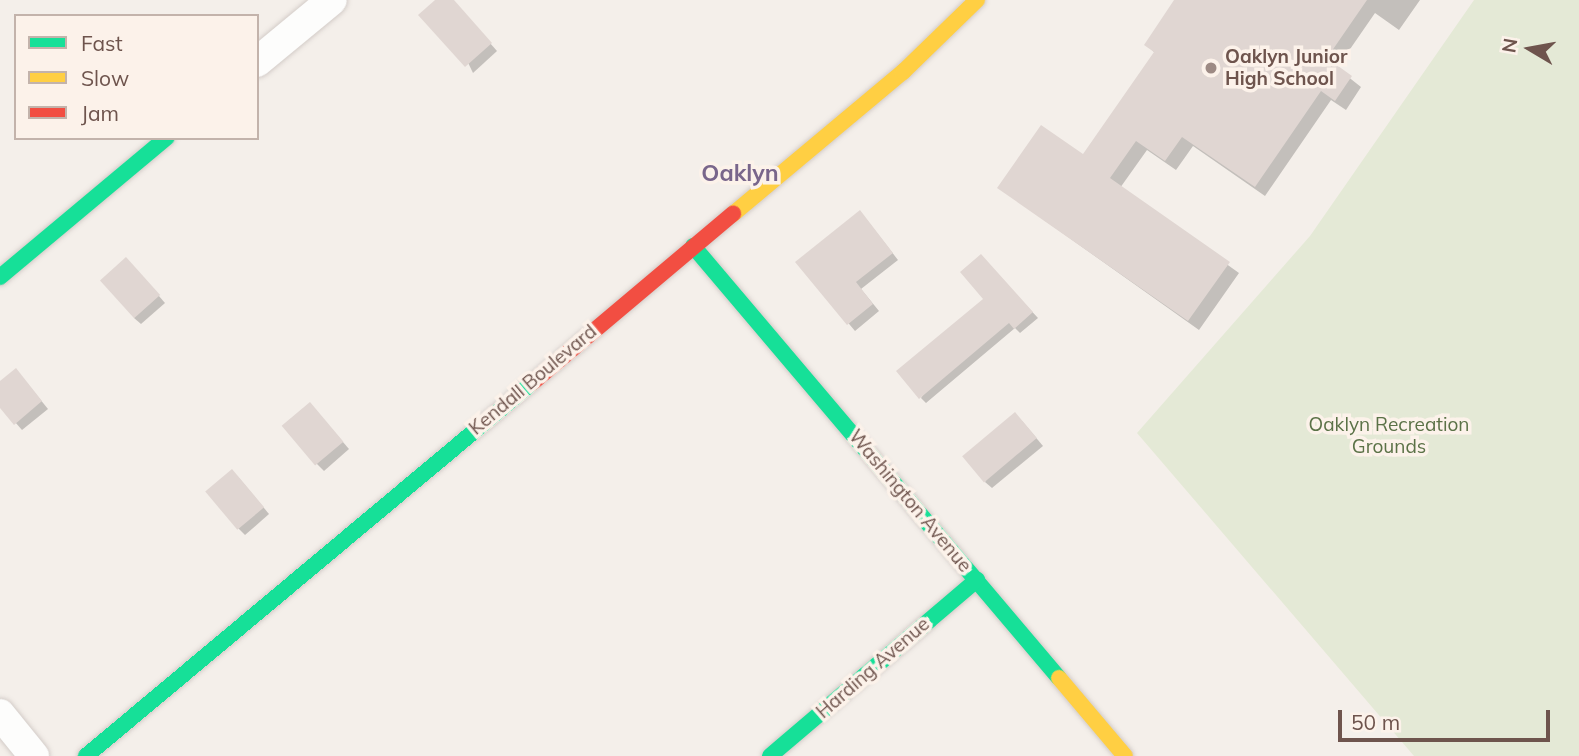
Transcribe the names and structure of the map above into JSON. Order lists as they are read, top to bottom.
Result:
{
  "streets": {
    "street": ["Kendall Boulevard", "Washington Avenue", "Harding Avenue"]
  },
  "crossings": [
    ["Kendall Boulevard", "Washington Avenue"],
    ["Washington Avenue", "Harding Avenue"]
  ],
  "districts": ["Oaklyn"],
  "parks": ["Oaklyn Recreation Grounds"],
  "places": ["Oaklyn Junior High School"],
  "legend": ["Fast", "Slow", "Jam"],
  "scale_bar": "50 m",
  "north": "left"
}
